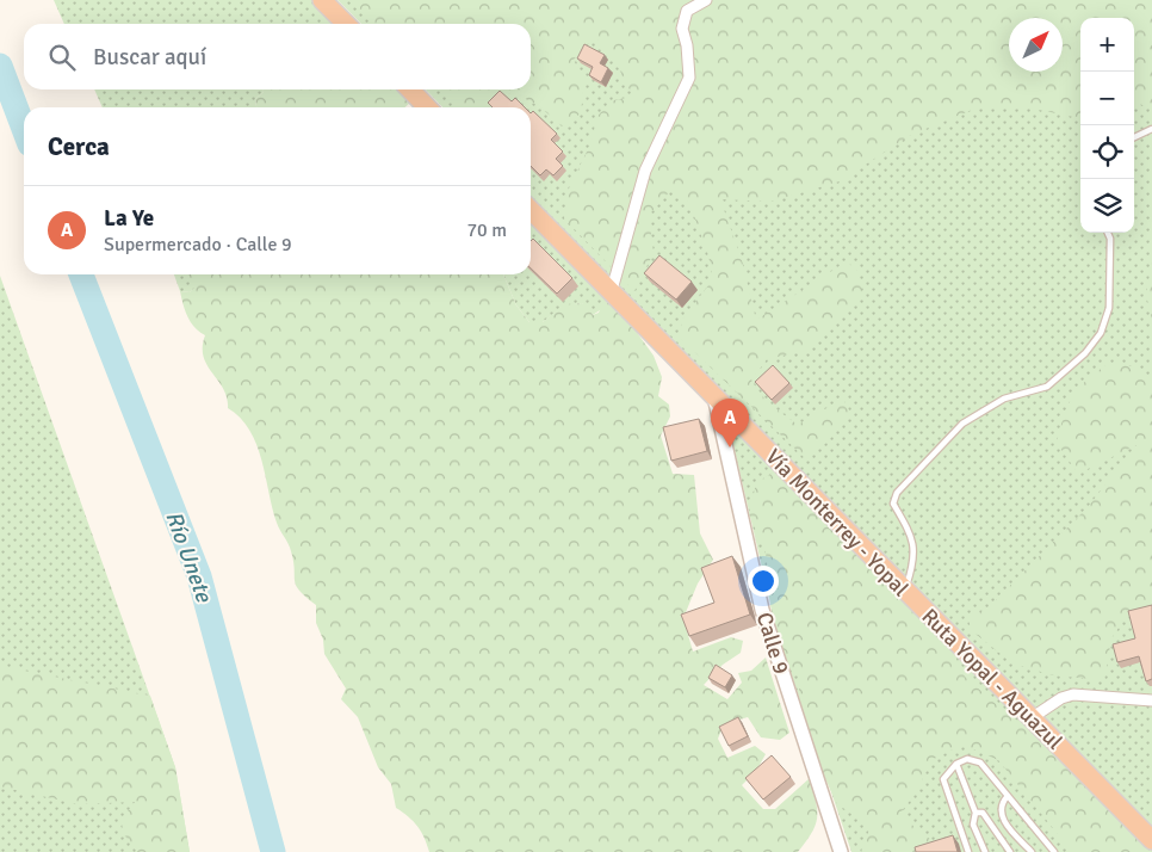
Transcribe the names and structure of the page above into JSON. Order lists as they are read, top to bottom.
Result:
{
  "streets": {
    "lane": ["Ruta Yopal - Aguazul"]
  },
  "water": ["Río Unete"],
  "north": "top right",
  "page": {
    "map_buttons": ["+", "−"],
    "search": "Buscar aquí",
    "heading": "Cerca",
    "list": [
      {
        "mark": "A",
        "name": "La Ye",
        "note": "Supermercado · Calle 9",
        "value": "70 m"
      }
    ],
    "pins": "A"
  }
}
